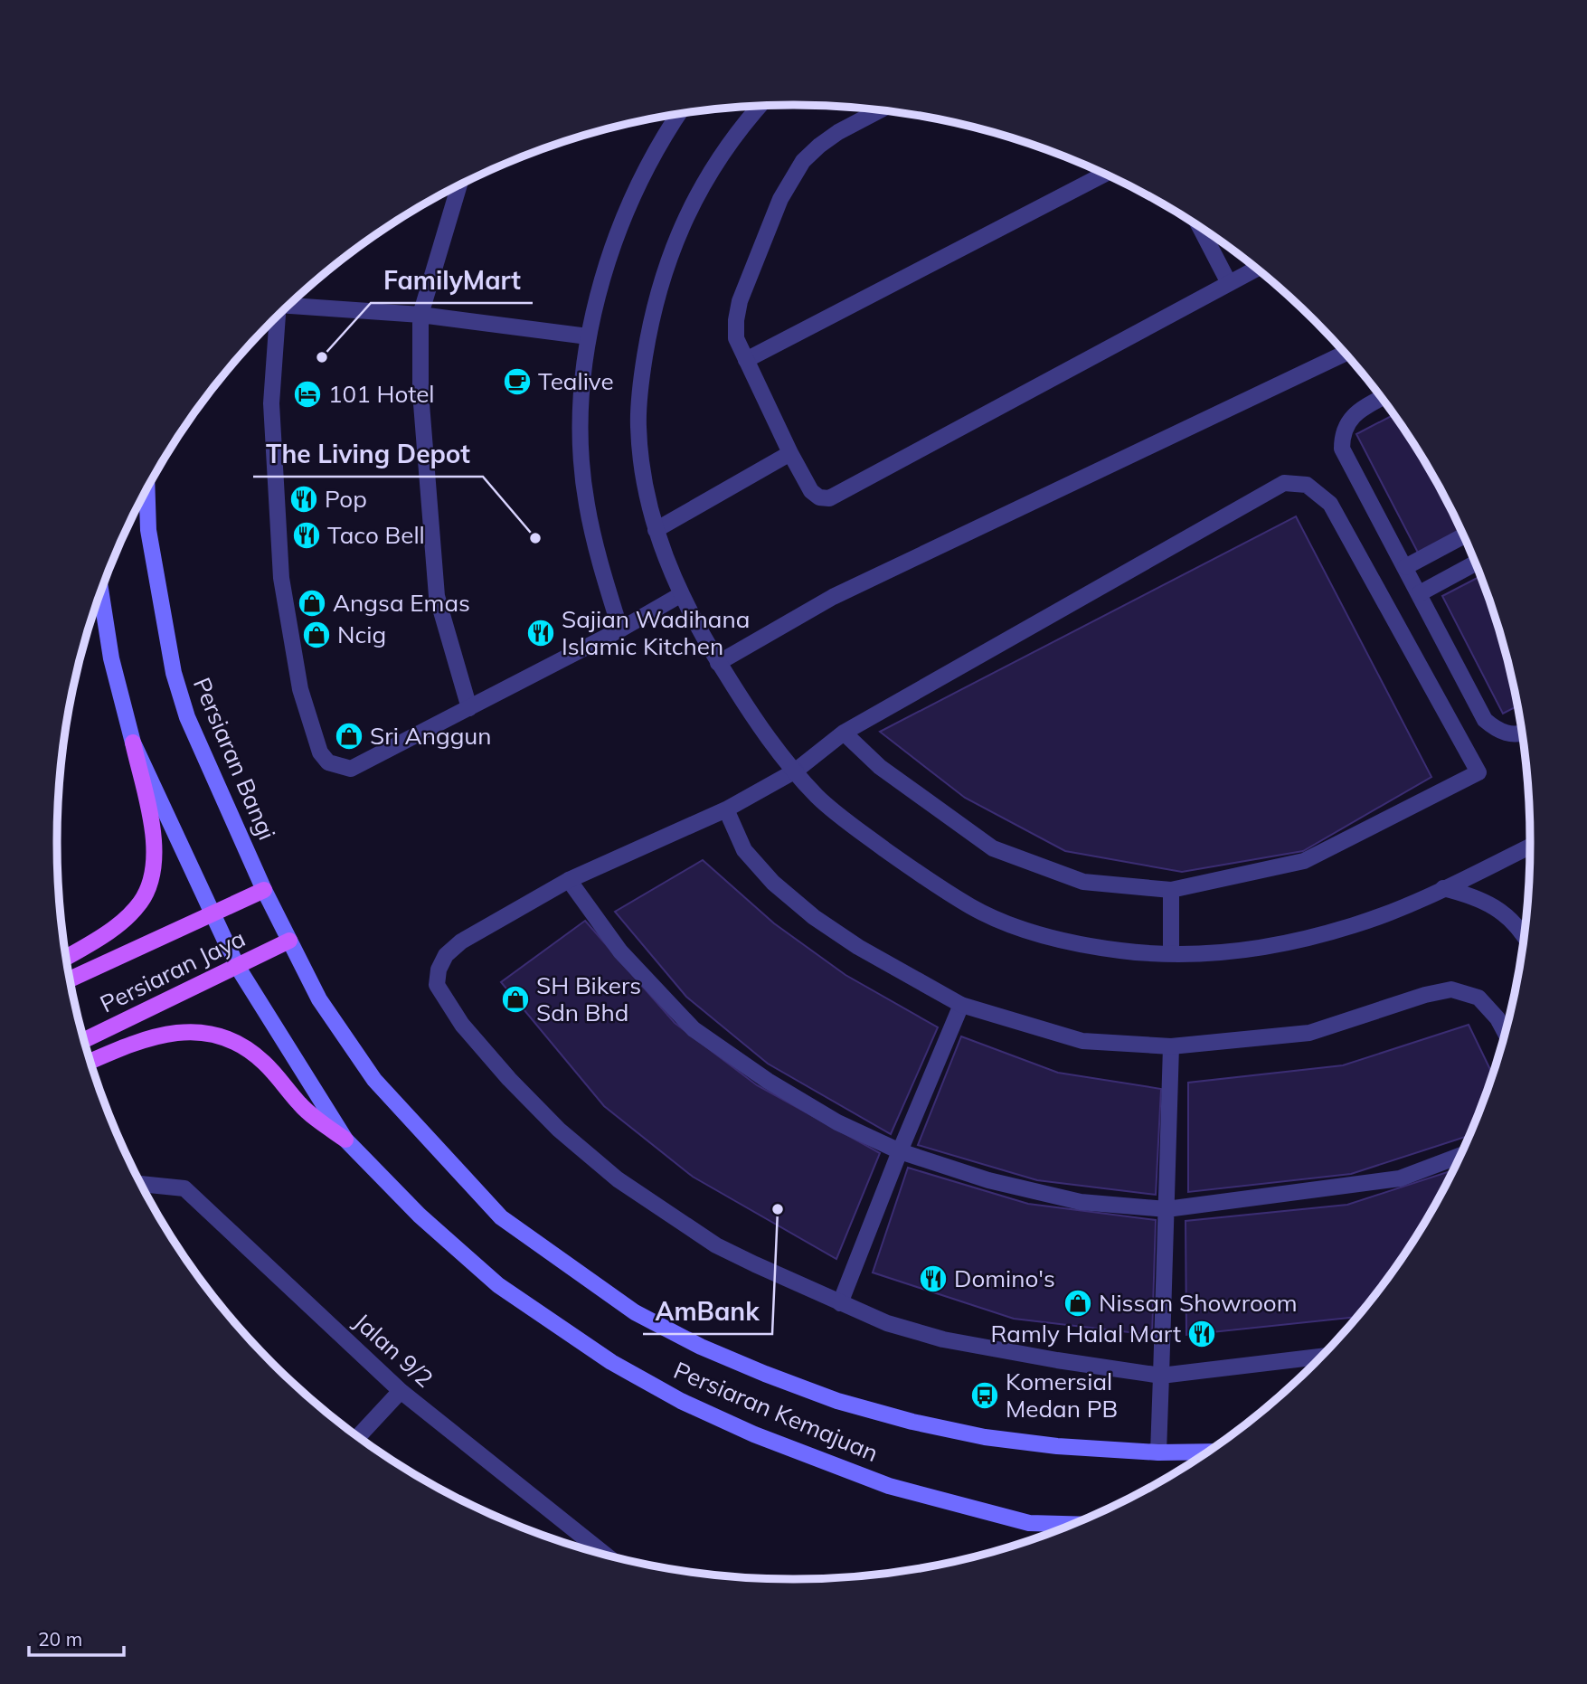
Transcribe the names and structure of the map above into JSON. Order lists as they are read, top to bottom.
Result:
{
  "streets": {
    "main road": ["Persiaran Bangi", "Persiaran Jaya", "Persiaran Kemajuan"],
    "street": ["Jalan 9/2"]
  },
  "crossings": [
    ["Persiaran Bangi", "Persiaran Jaya"],
    ["Persiaran Bangi", "Persiaran Kemajuan"],
    ["Persiaran Jaya", "Persiaran Kemajuan"]
  ],
  "places": {
    "other": ["FamilyMart", "The Living Depot", "AmBank"],
    "cafe": ["Tealive"],
    "hotel": ["101 Hotel"],
    "restaurant": [
      "Pop",
      "Taco Bell",
      "Sajian Wadihana Islamic Kitchen",
      "Domino's",
      "Ramly Halal Mart"
    ],
    "shop": [
      "Angsa Emas",
      "Ncig",
      "Sri Anggun",
      "SH Bikers Sdn Bhd",
      "Nissan Showroom"
    ],
    "bus stop": ["Komersial Medan PB"]
  },
  "scale_bar": "20 m"
}
